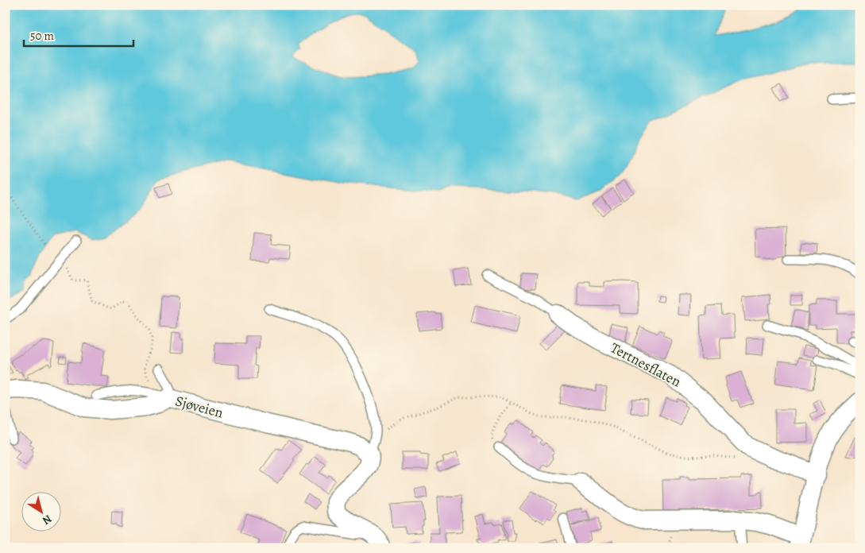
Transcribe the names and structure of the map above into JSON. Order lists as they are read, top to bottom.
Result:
{
  "streets": {
    "street": ["Tertnesflaten", "Sjøveien"]
  },
  "scale_bar": "50 m",
  "north": "bottom right"
}
